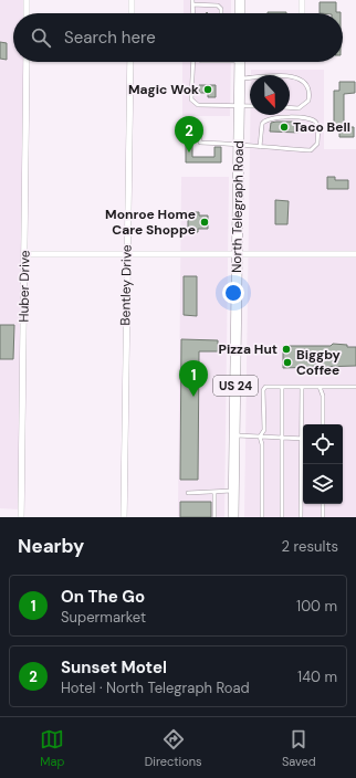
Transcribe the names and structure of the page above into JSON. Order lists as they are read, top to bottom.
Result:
{
  "streets": {
    "main road": ["North Telegraph Road", "US 24"],
    "street": ["Bentley Drive", "Huber Drive"]
  },
  "places": [
    "Magic Wok",
    "Taco Bell",
    "Monroe Home Care Shoppe",
    "Pizza Hut",
    "Biggby Coffee"
  ],
  "north": "bottom",
  "page": {
    "search": "Search here",
    "pins": ["2", "1"],
    "heading": ["Nearby", "2 results"],
    "list": [
      {
        "mark": "1",
        "name": "On The Go",
        "note": "Supermarket",
        "value": "100 m"
      },
      {
        "mark": "2",
        "name": "Sunset Motel",
        "note": "Hotel · North Telegraph Road",
        "value": "140 m"
      }
    ],
    "nav": ["Map", "Directions", "Saved"]
  }
}
